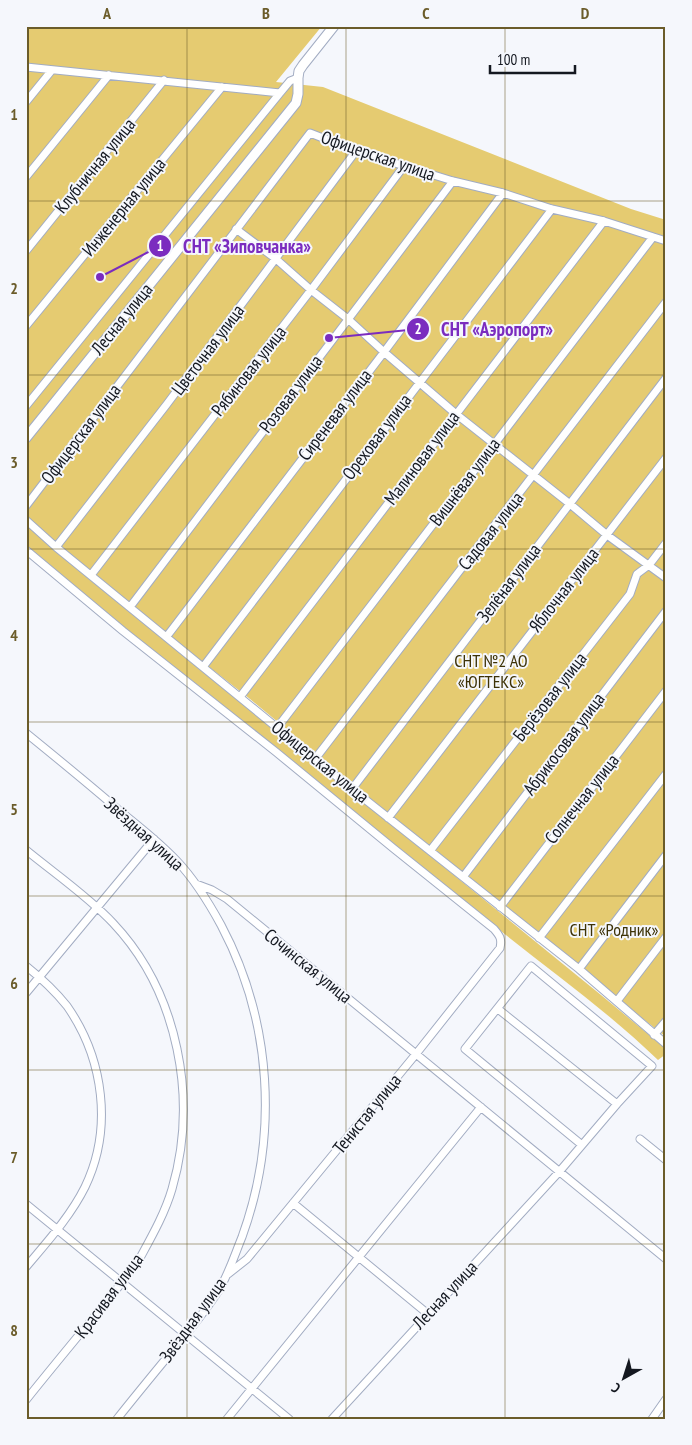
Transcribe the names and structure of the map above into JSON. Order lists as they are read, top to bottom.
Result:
{
  "streets": {
    "street": [
      "Офицерская улица",
      "Клубничная улица",
      "Инженерная улица",
      "Лесная улица",
      "Цветочная улица",
      "Рябиновая улица",
      "Розовая улица",
      "Сиреневая улица",
      "Ореховая улица",
      "Малиновая улица",
      "Вишнёвая улица",
      "Садовая улица",
      "Зелёная улица",
      "Яблочная улица",
      "Берёзовая улица",
      "Абрикосовая улица",
      "Солнечная улица",
      "Звёздная улица",
      "Сочинская улица",
      "Тенистая улица",
      "Красивая улица"
    ]
  },
  "crossings": [
    ["Офицерская улица", "Цветочная улица"],
    ["Офицерская улица", "Рябиновая улица"],
    ["Офицерская улица", "Розовая улица"],
    ["Офицерская улица", "Сиреневая улица"],
    ["Офицерская улица", "Ореховая улица"],
    ["Офицерская улица", "Малиновая улица"],
    ["Офицерская улица", "Вишнёвая улица"],
    ["Офицерская улица", "Садовая улица"],
    ["Офицерская улица", "Зелёная улица"],
    ["Офицерская улица", "Яблочная улица"],
    ["Офицерская улица", "Берёзовая улица"],
    ["Офицерская улица", "Абрикосовая улица"],
    ["Офицерская улица", "Солнечная улица"],
    ["Лесная улица", "Сочинская улица"],
    ["Звёздная улица", "Сочинская улица"],
    ["Звёздная улица", "Тенистая улица"],
    ["Сочинская улица", "Тенистая улица"]
  ],
  "parks": ["СНТ №2 АО «ЮГТЕКС»", "СНТ «Родник»"],
  "places": ["СНТ «Зиповчанка»", "СНТ «Аэропорт»"],
  "scale_bar": "100 m",
  "north": "bottom left",
  "grid": {
    "columns": [
      "A",
      "B",
      "C",
      "D"
    ],
    "rows": [
      "1",
      "2",
      "3",
      "4",
      "5",
      "6",
      "7",
      "8"
    ]
  }
}
